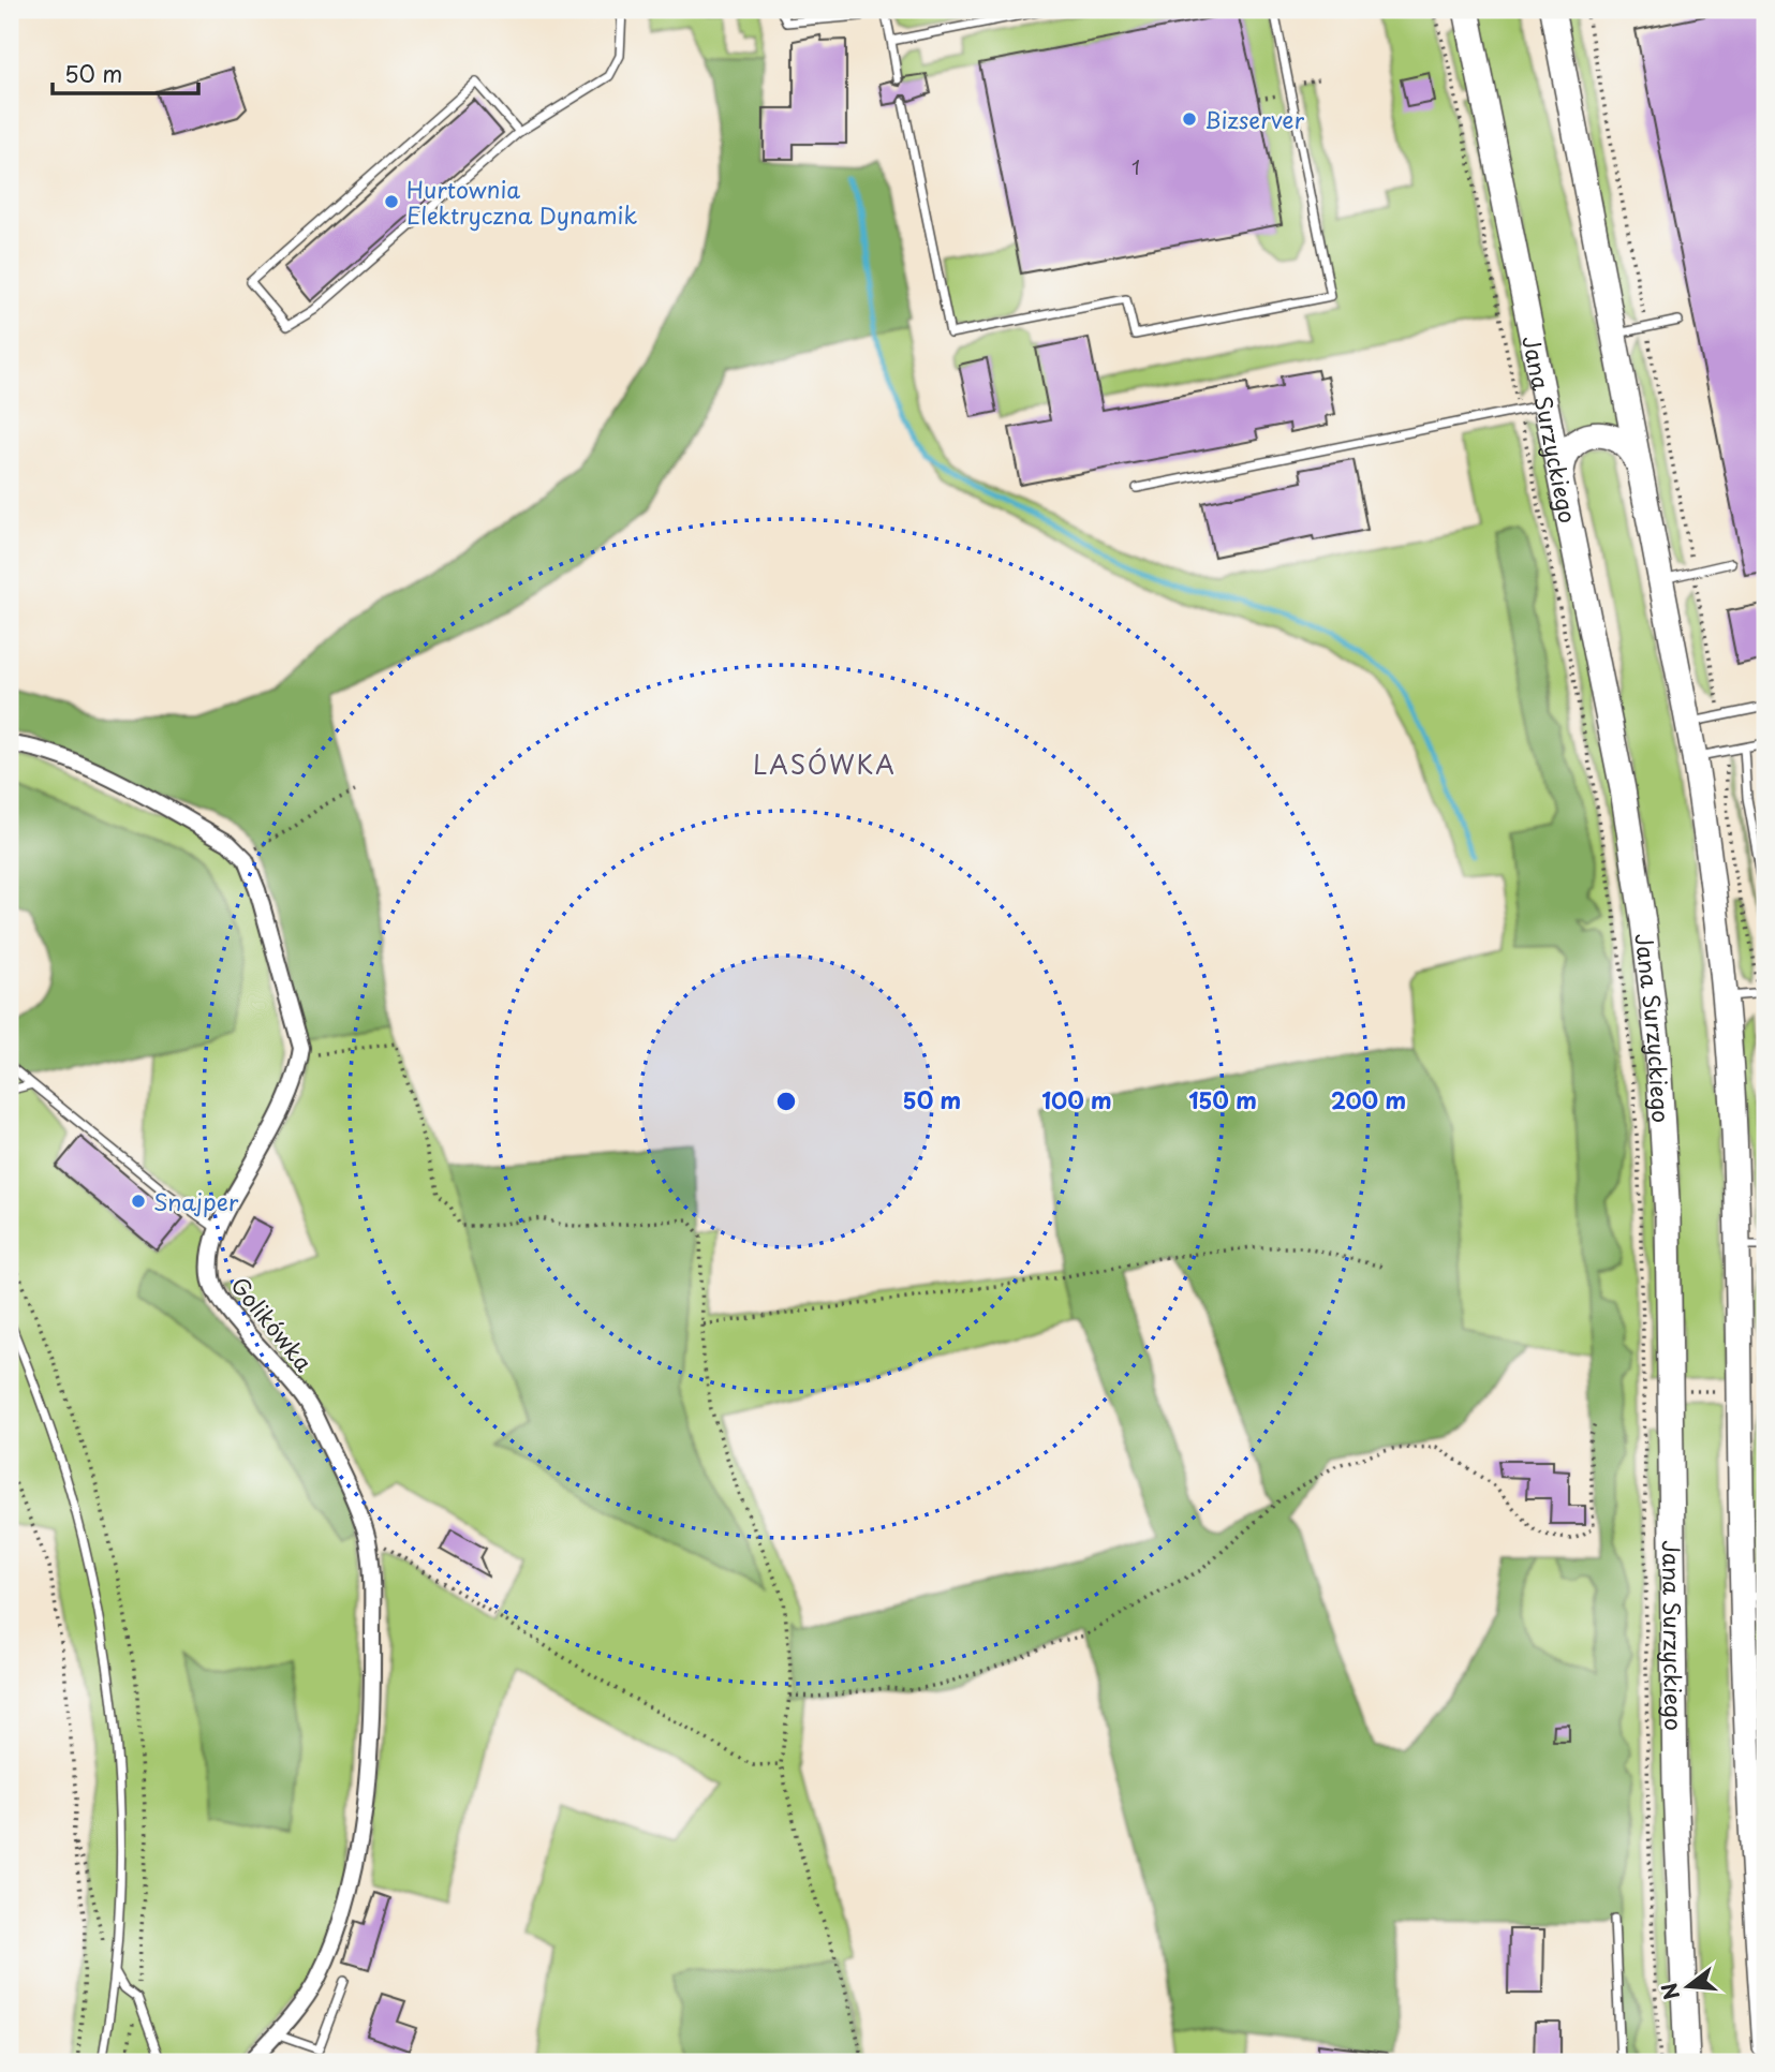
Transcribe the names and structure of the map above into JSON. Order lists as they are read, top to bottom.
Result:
{
  "streets": {
    "main road": ["Jana Surzyckiego"],
    "street": ["Golikówka"]
  },
  "districts": ["LASÓWKA"],
  "places": ["Bizserver", "Hurtownia Elektryczna Dynamik", "Snajper"],
  "house_numbers": ["1"],
  "scale_bar": "50 m",
  "north": "left",
  "rings": [
    "50 m",
    "100 m",
    "150 m",
    "200 m"
  ]
}
